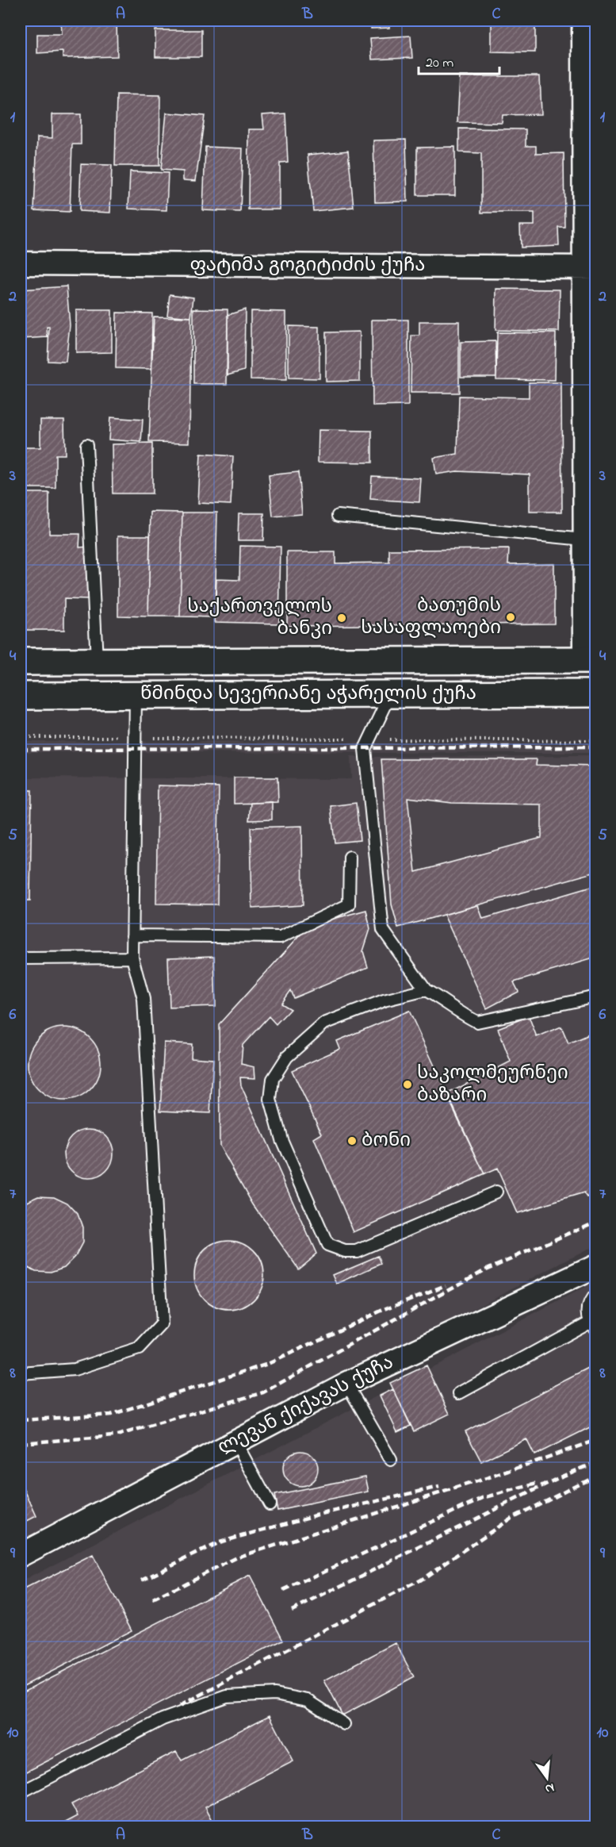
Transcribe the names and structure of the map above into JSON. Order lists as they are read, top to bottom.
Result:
{
  "streets": {
    "main road": ["წმინდა სევერიანე აჭარელის ქუჩა"],
    "street": ["ფატიმა გოგიტიძის ქუჩა", "ლევან ქიქავას ქუჩა"]
  },
  "places": [
    "ბათუმის სასაფლაოები",
    "საქართველოს ბანკი",
    "საკოლმეურნეი ბაზარი",
    "ბონი"
  ],
  "scale_bar": "20 m",
  "north": "bottom",
  "grid": {
    "columns": ["A", "B", "C"],
    "rows": [
      "1",
      "2",
      "3",
      "4",
      "5",
      "6",
      "7",
      "8",
      "9",
      "10"
    ]
  }
}
